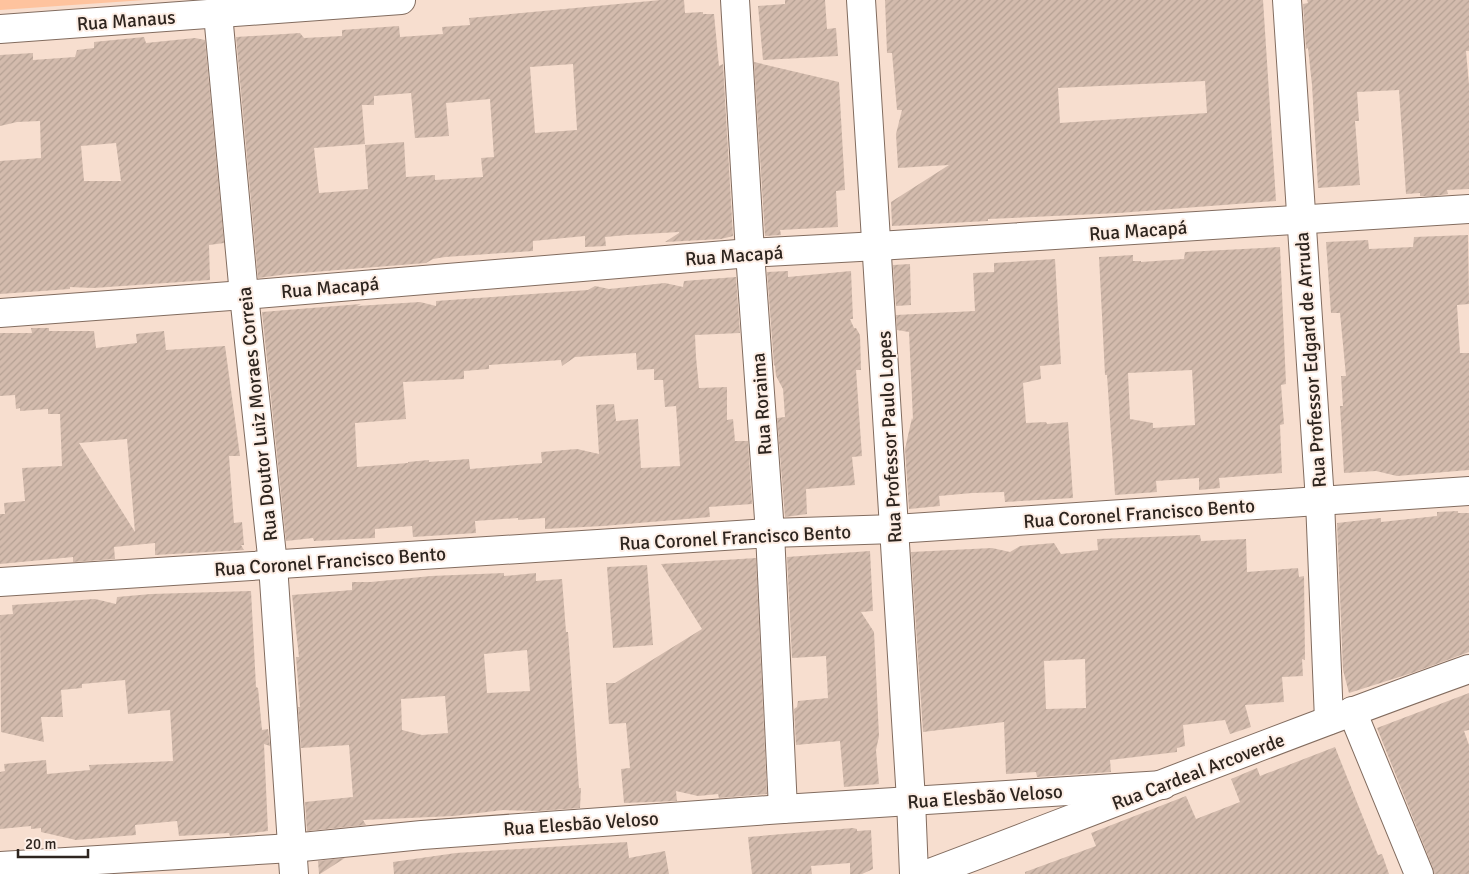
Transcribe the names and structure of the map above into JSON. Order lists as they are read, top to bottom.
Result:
{
  "streets": {
    "street": [
      "Rua Manaus",
      "Rua Macapá",
      "Rua Professor Edgard de Arruda",
      "Rua Roraima",
      "Rua Doutor Luiz Moraes Correia",
      "Rua Professor Paulo Lopes",
      "Rua Coronel Francisco Bento",
      "Rua Cardeal Arcoverde",
      "Rua Elesbão Veloso"
    ]
  },
  "crossings": [
    ["Rua Manaus", "Rua Doutor Luiz Moraes Correia"],
    ["Rua Macapá", "Rua Professor Edgard de Arruda"],
    ["Rua Macapá", "Rua Roraima"],
    ["Rua Macapá", "Rua Doutor Luiz Moraes Correia"],
    ["Rua Macapá", "Rua Professor Paulo Lopes"],
    ["Rua Professor Edgard de Arruda", "Rua Coronel Francisco Bento"],
    ["Rua Professor Edgard de Arruda", "Rua Cardeal Arcoverde"],
    ["Rua Roraima", "Rua Coronel Francisco Bento"],
    ["Rua Roraima", "Rua Elesbão Veloso"],
    ["Rua Doutor Luiz Moraes Correia", "Rua Coronel Francisco Bento"],
    ["Rua Doutor Luiz Moraes Correia", "Rua Elesbão Veloso"],
    ["Rua Professor Paulo Lopes", "Rua Coronel Francisco Bento"],
    ["Rua Professor Paulo Lopes", "Rua Elesbão Veloso"],
    ["Rua Cardeal Arcoverde", "Rua Elesbão Veloso"]
  ],
  "scale_bar": "20 m"
}
